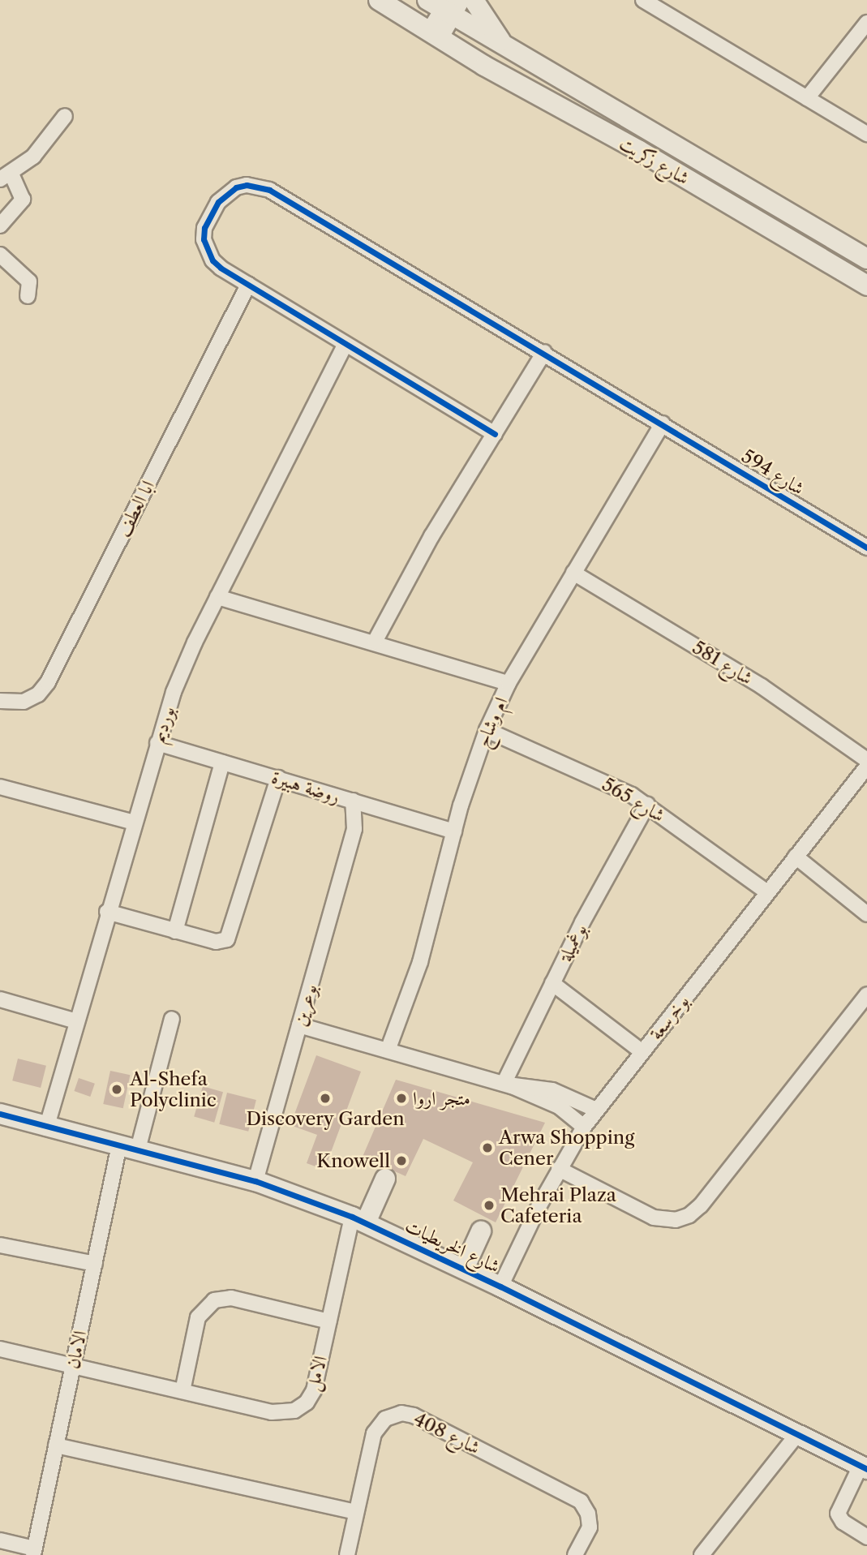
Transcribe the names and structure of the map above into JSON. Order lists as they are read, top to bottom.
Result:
{
  "streets": {
    "street": [
      "شارع زكريت",
      "شارع 594",
      "ابا العطف",
      "شارع 581",
      "ام وشاح",
      "بورديم",
      "روضة هبيرة",
      "شارع 565",
      "بوغميلة",
      "بوعرين",
      "بوخرسعة",
      "شارع الخريطيات",
      "الامان",
      "الامل",
      "شارع 408"
    ]
  },
  "crossings": [
    ["شارع 594", "ابا العطف"],
    ["شارع 594", "ام وشاح"],
    ["شارع 594", "بورديم"],
    ["شارع 581", "ام وشاح"],
    ["ام وشاح", "روضة هبيرة"],
    ["ام وشاح", "شارع 565"],
    ["بورديم", "روضة هبيرة"],
    ["بورديم", "شارع الخريطيات"],
    ["روضة هبيرة", "بوعرين"],
    ["شارع 565", "بوغميلة"],
    ["شارع 565", "بوخرسعة"],
    ["بوعرين", "شارع الخريطيات"],
    ["بوخرسعة", "شارع الخريطيات"],
    ["شارع الخريطيات", "الامان"],
    ["شارع الخريطيات", "الامل"],
    ["الامان", "الامل"]
  ],
  "places": [
    "Al-Shefa Polyclinic",
    "Discovery Garden",
    "متجر اروا",
    "Arwa Shopping Cener",
    "Knowell",
    "Mehrai Plaza Cafeteria"
  ]
}
